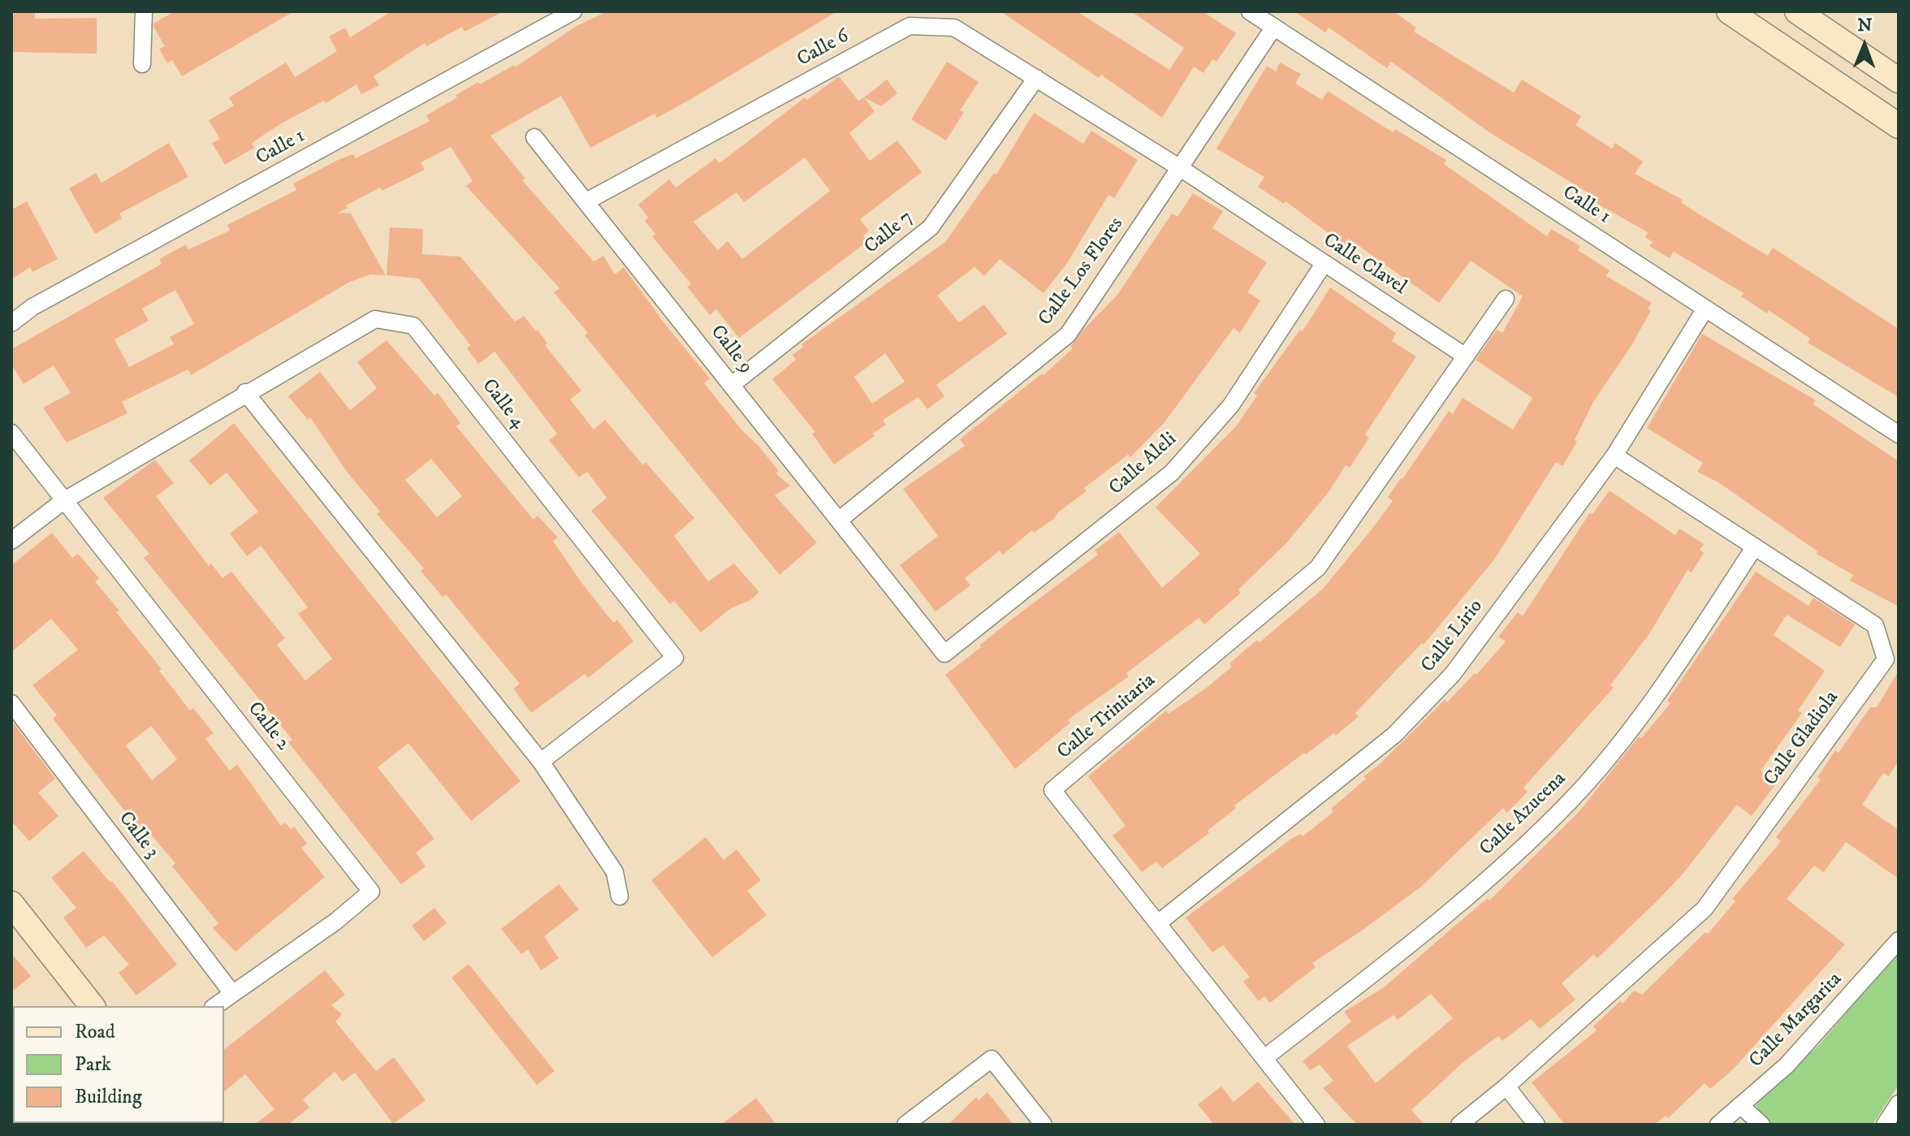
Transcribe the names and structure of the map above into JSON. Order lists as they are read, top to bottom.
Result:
{
  "streets": {
    "street": [
      "Calle 6",
      "Calle 1",
      "Calle 7",
      "Calle Clavel",
      "Calle Los Flores",
      "Calle 9",
      "Calle 4",
      "Calle Aleli",
      "Calle Lirio",
      "Calle Trinitaria",
      "Calle 2",
      "Calle Gladiola",
      "Calle Azucena",
      "Calle 3",
      "Calle Margarita"
    ]
  },
  "crossings": [
    ["Calle 6", "Calle 7"],
    ["Calle 6", "Calle Clavel"],
    ["Calle 6", "Calle Los Flores"],
    ["Calle 6", "Calle 9"],
    ["Calle 1", "Calle Los Flores"],
    ["Calle 1", "Calle Lirio"],
    ["Calle 7", "Calle 9"],
    ["Calle Clavel", "Calle Los Flores"],
    ["Calle Clavel", "Calle Aleli"],
    ["Calle Clavel", "Calle Trinitaria"],
    ["Calle Los Flores", "Calle 9"],
    ["Calle 9", "Calle Aleli"],
    ["Calle 4", "Calle 2"],
    ["Calle Lirio", "Calle Trinitaria"],
    ["Calle Lirio", "Calle Gladiola"],
    ["Calle Trinitaria", "Calle Azucena"],
    ["Calle 2", "Calle 3"],
    ["Calle Gladiola", "Calle Azucena"]
  ],
  "legend": ["Road", "Park", "Building"],
  "north": "top"
}
